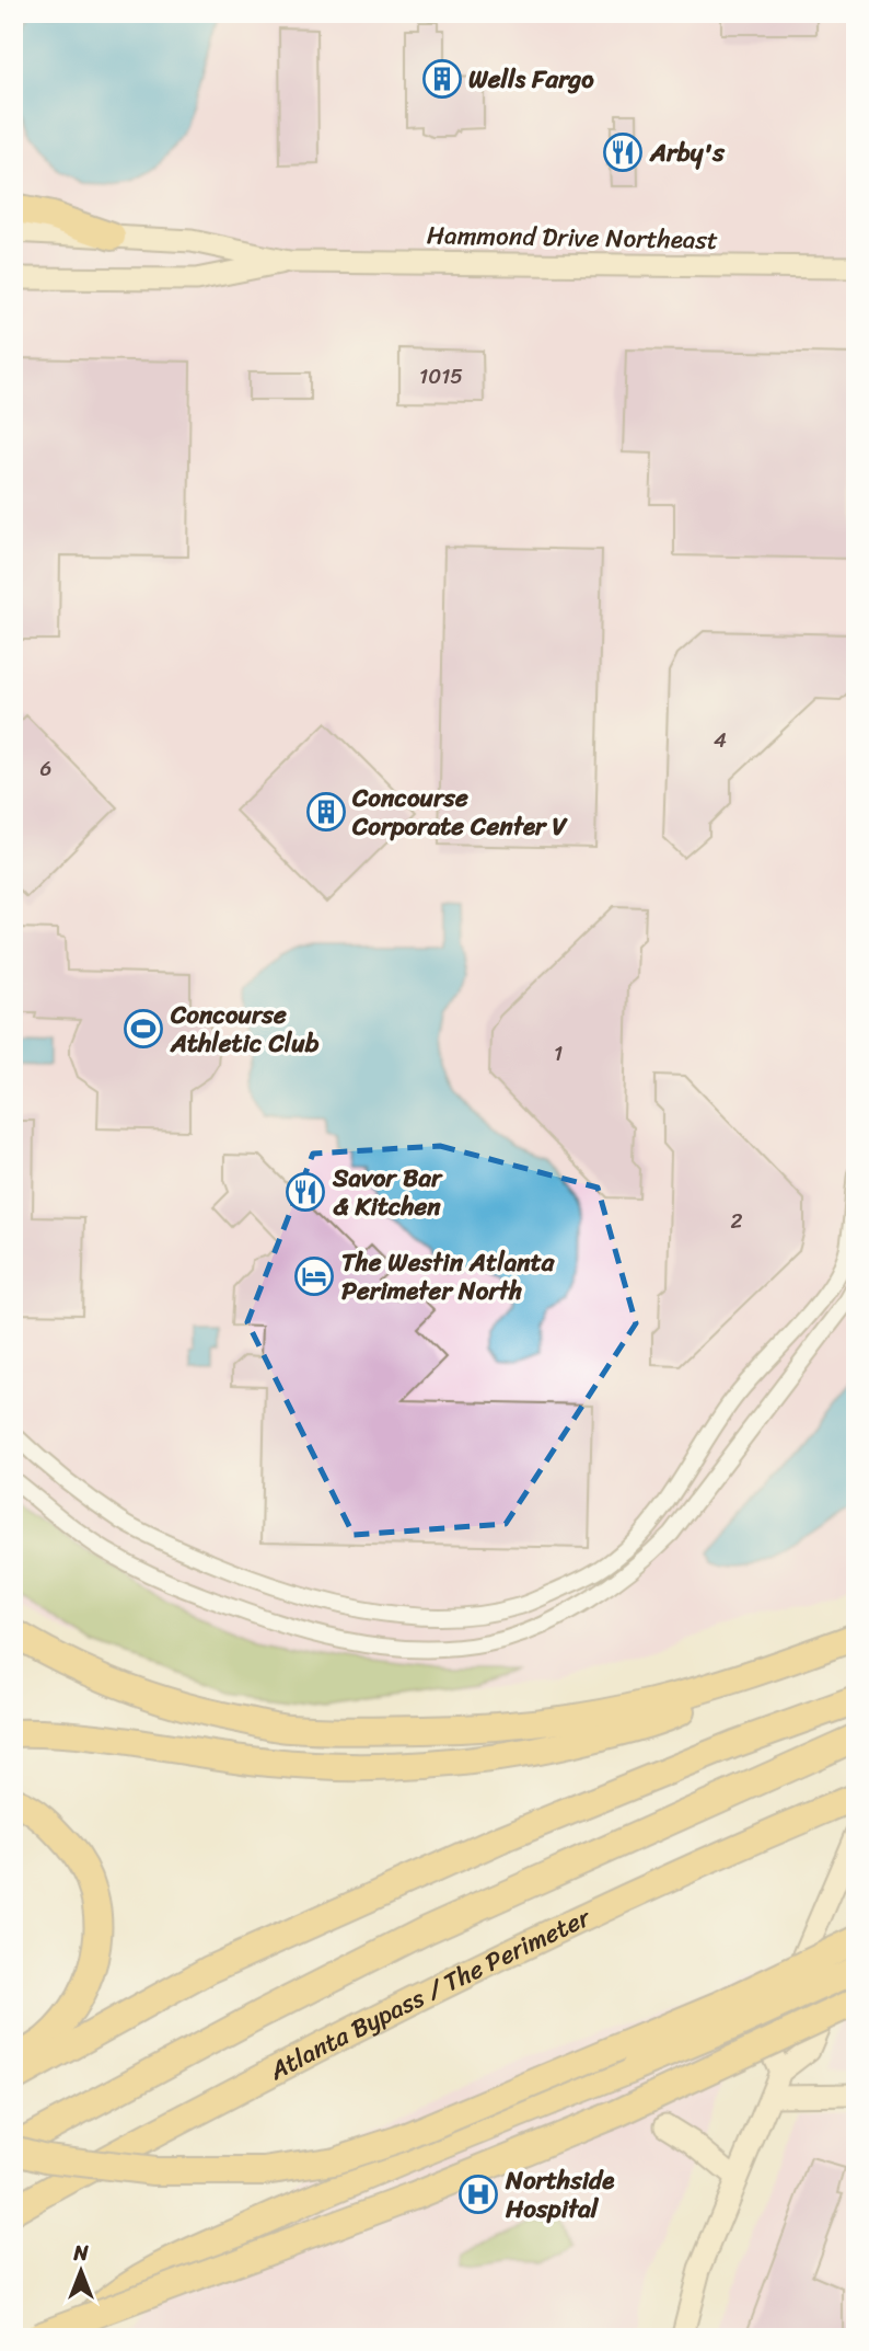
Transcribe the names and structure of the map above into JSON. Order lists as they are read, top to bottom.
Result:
{
  "streets": {
    "highway": ["Atlanta Bypass / The Perimeter"],
    "main road": ["Hammond Drive Northeast"]
  },
  "places": {
    "building": ["Wells Fargo", "Concourse Corporate Center V"],
    "restaurant": ["Arby's", "Savor Bar & Kitchen"],
    "sports": ["Concourse Athletic Club"],
    "hotel": ["The Westin Atlanta Perimeter North"],
    "hospital": ["Northside Hospital"]
  },
  "house_numbers": [
    "1015",
    "4",
    "6",
    "1",
    "2"
  ],
  "north": "top"
}
